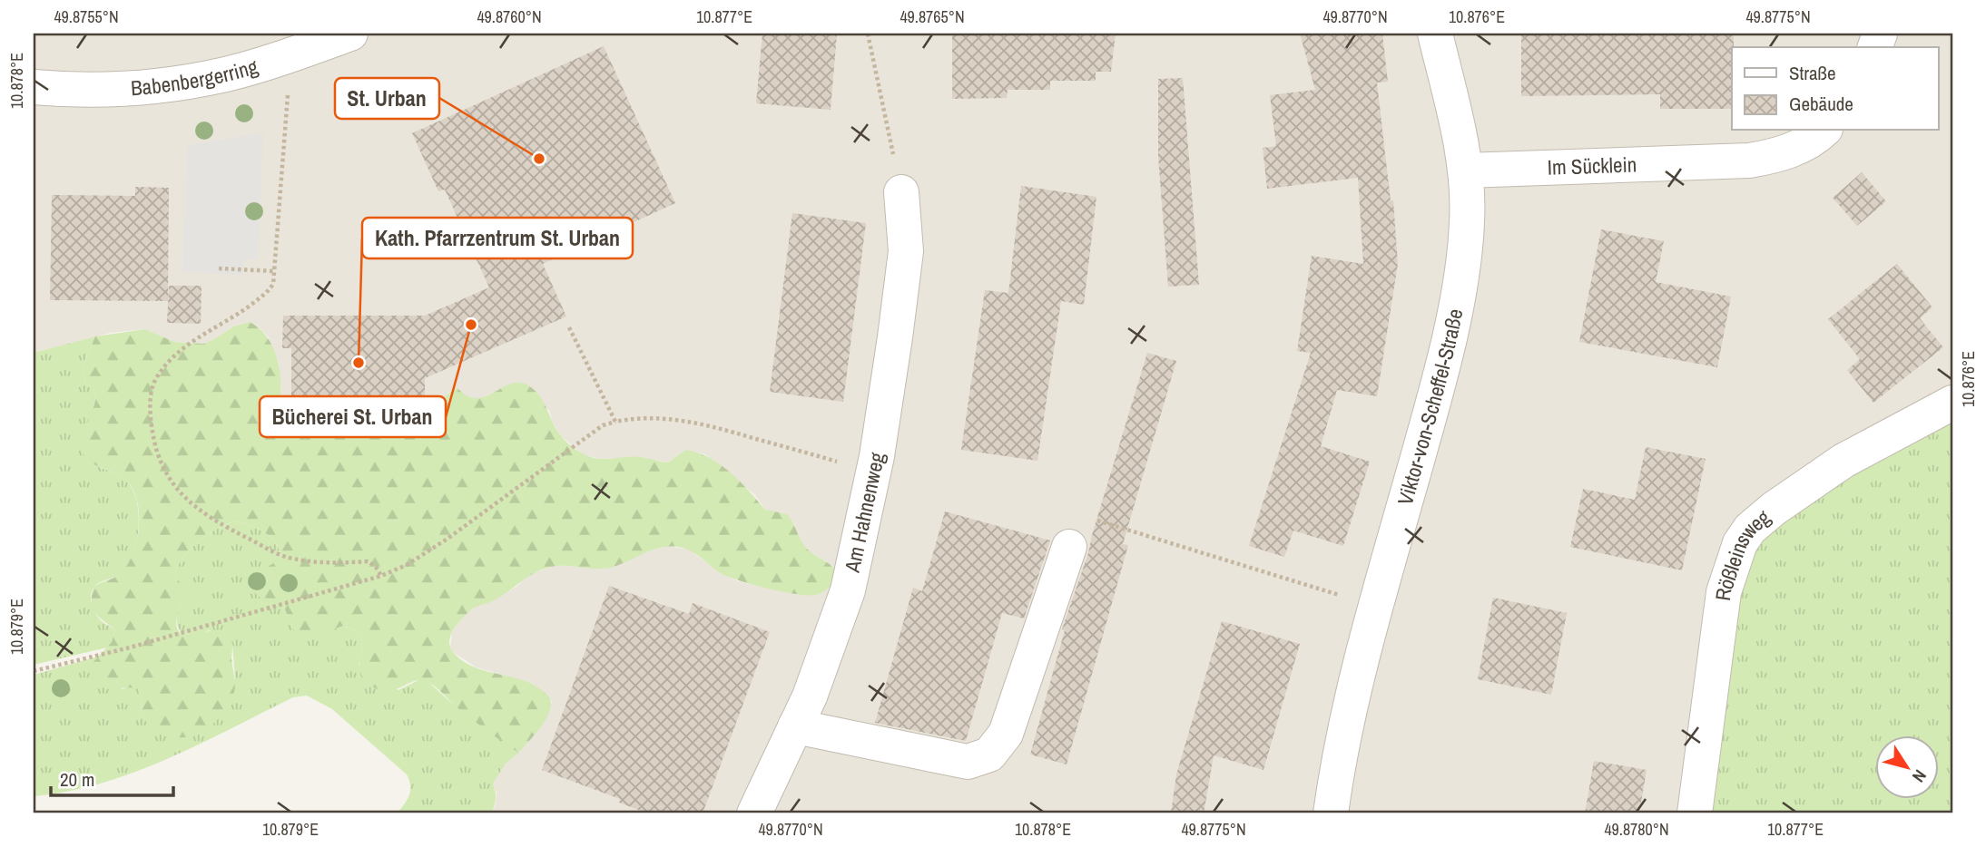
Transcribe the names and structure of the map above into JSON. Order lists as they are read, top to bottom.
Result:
{
  "streets": {
    "street": [
      "Babenbergerring",
      "Im Sücklein",
      "Viktor-von-Scheffel-Straße",
      "Am Hahnenweg",
      "Rößleinsweg"
    ]
  },
  "crossings": [
    ["Im Sücklein", "Viktor-von-Scheffel-Straße"]
  ],
  "places": ["St. Urban", "Bücherei St. Urban", "Kath. Pfarrzentrum St. Urban"],
  "legend": ["Straße", "Gebäude"],
  "scale_bar": "20 m",
  "north": "bottom right",
  "coordinates": [
    "49.8755°N",
    "49.8760°N",
    "10.877°E",
    "49.8765°N",
    "49.8770°N",
    "10.876°E",
    "49.8775°N",
    "10.878°E",
    "10.879°E",
    "49.8780°N"
  ]
}
